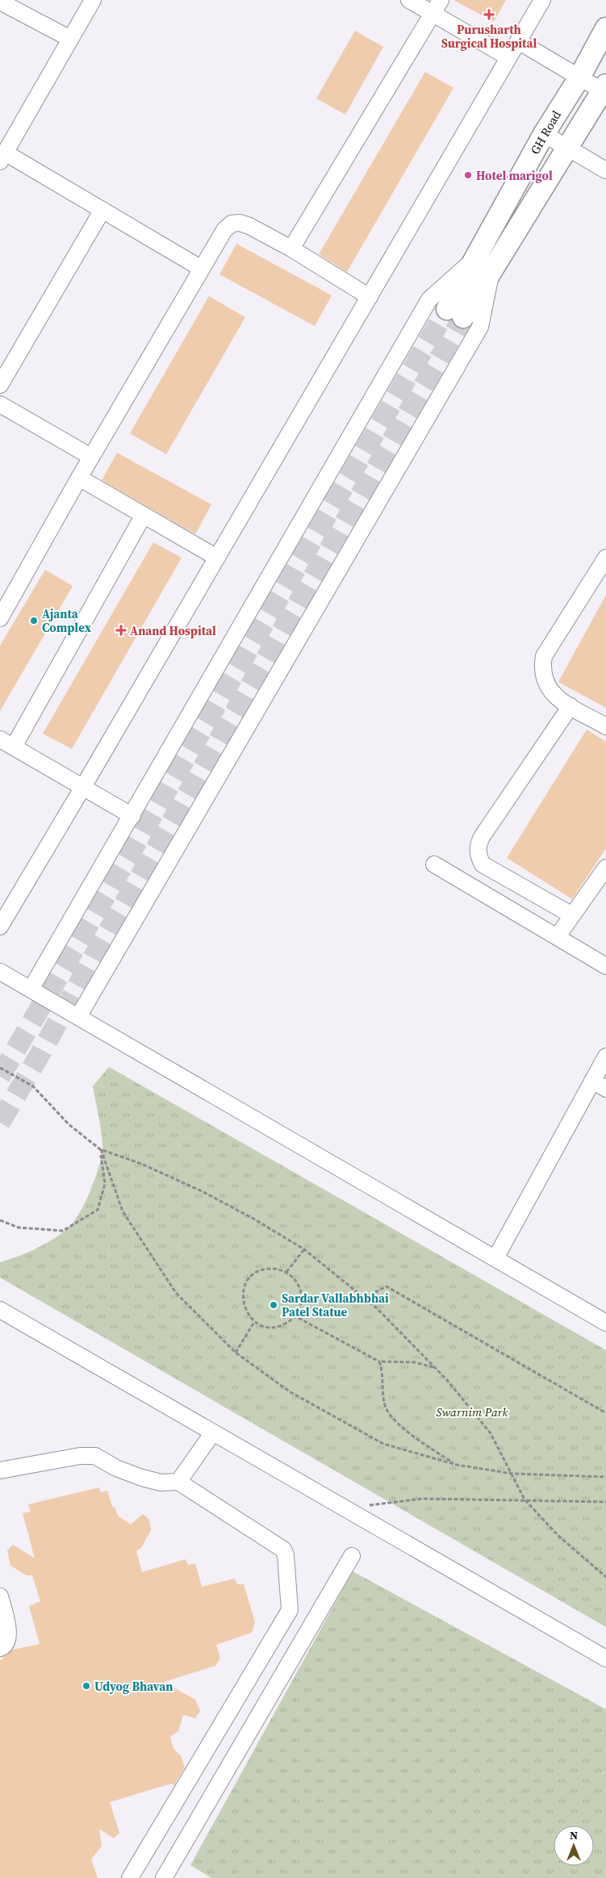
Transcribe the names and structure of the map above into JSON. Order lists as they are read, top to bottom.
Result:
{
  "streets": {
    "main road": ["GH Road"]
  },
  "parks": ["Swarnim Park"],
  "places": {
    "health": ["Purusharth Surgical Hospital", "Anand Hospital"],
    "other": [
      "Hotel marigol",
      "Ajanta Complex",
      "Sardar Vallabhbhai Patel Statue",
      "Udyog Bhavan"
    ]
  },
  "north": "top"
}
